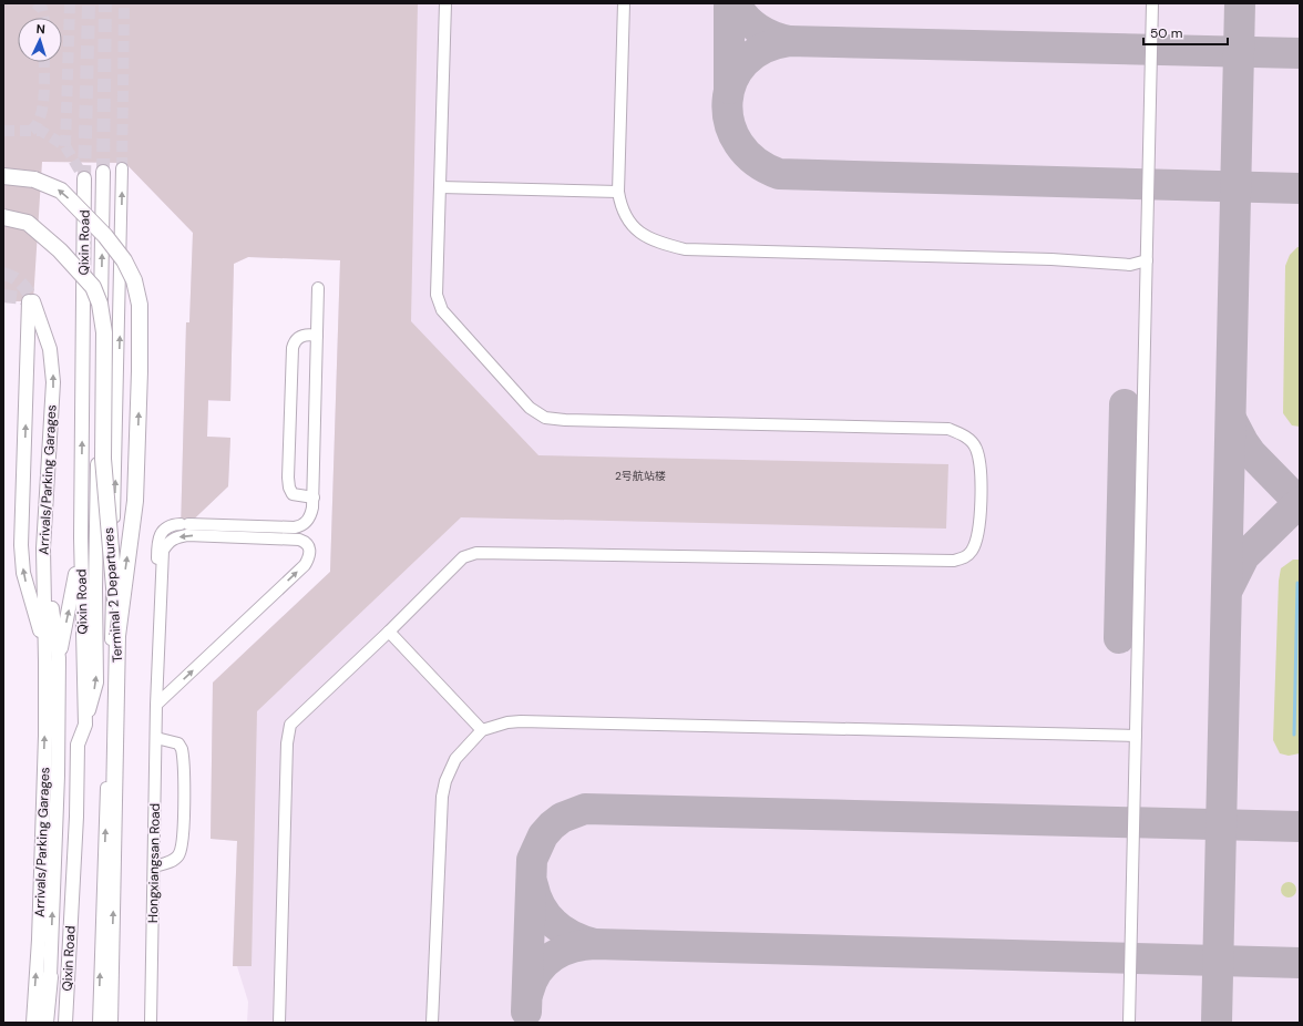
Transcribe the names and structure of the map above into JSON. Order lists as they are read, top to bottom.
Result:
{
  "streets": {
    "highway": ["Terminal 2 Departures"],
    "main road": ["Qixin Road", "Arrivals/Parking Garages"],
    "street": ["Hongxiangsan Road"]
  },
  "one_way": ["Terminal 2 Departures"],
  "house_numbers": ["2号航站楼"],
  "scale_bar": "50 m",
  "north": "top"
}
